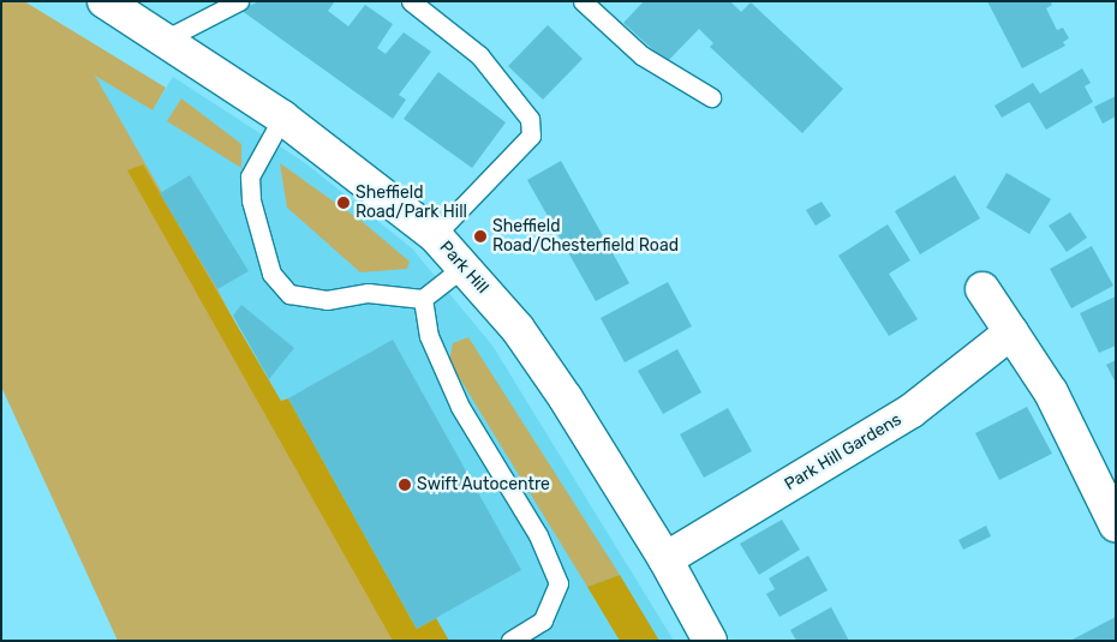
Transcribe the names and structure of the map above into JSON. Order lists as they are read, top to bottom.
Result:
{
  "streets": {
    "street": ["Park Hill", "Park Hill Gardens"]
  },
  "crossings": [
    ["Park Hill", "Park Hill Gardens"]
  ],
  "places": ["Sheffield Road/Park Hill", "Sheffield Road/Chesterfield Road", "Swift Autocentre"]
}
